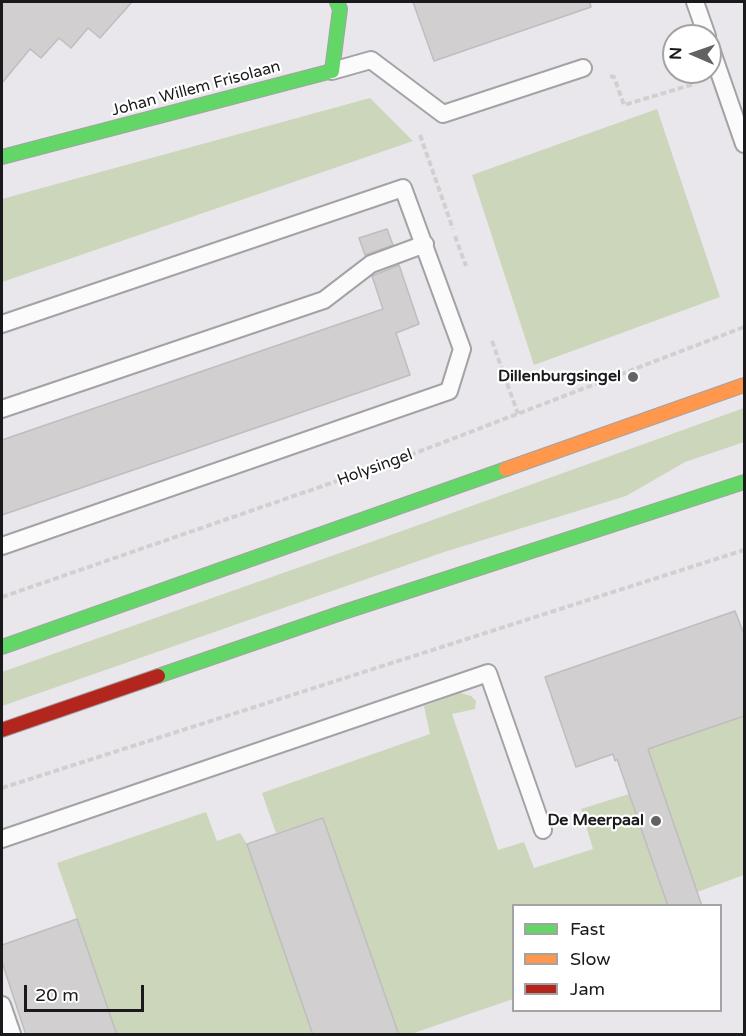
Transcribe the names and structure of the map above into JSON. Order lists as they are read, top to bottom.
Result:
{
  "streets": {
    "street": ["Johan Willem Frisolaan"],
    "path": ["Holysingel"]
  },
  "places": ["Dillenburgsingel", "De Meerpaal"],
  "legend": ["Fast", "Slow", "Jam"],
  "scale_bar": "20 m",
  "north": "left"
}
